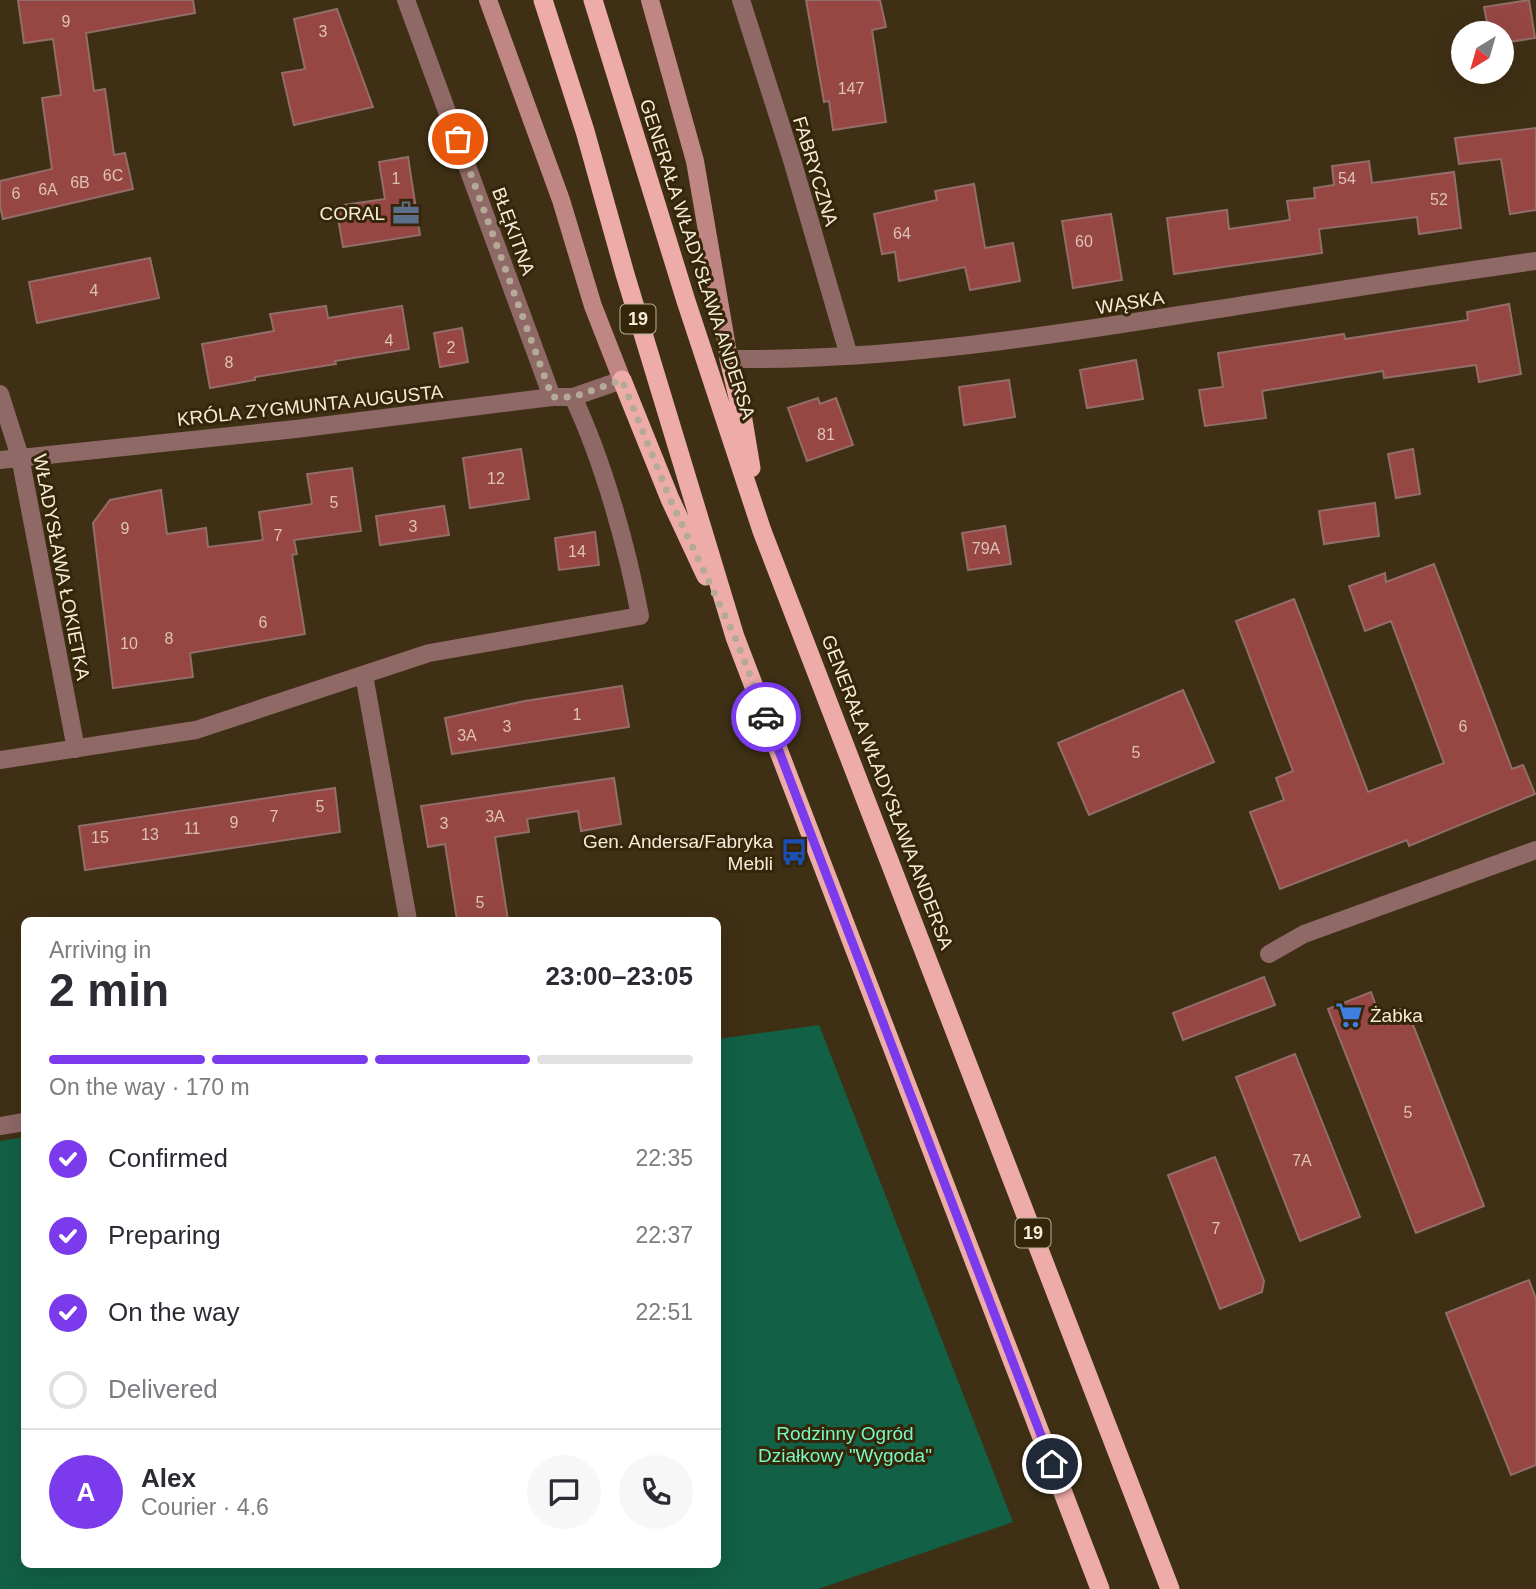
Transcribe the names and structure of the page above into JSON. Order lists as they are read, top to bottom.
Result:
{
  "streets": {
    "highway": ["GENERAŁA WŁADYSŁAWA ANDERSA", "19"],
    "street": [
      "FABRYCZNA",
      "BŁĘKITNA",
      "WĄSKA",
      "KRÓLA ZYGMUNTA AUGUSTA",
      "WŁADYSŁAWA ŁOKIETKA"
    ]
  },
  "crossings": [
    ["FABRYCZNA", "WĄSKA"],
    ["BŁĘKITNA", "KRÓLA ZYGMUNTA AUGUSTA"],
    ["KRÓLA ZYGMUNTA AUGUSTA", "WŁADYSŁAWA ŁOKIETKA"]
  ],
  "parks": ["Rodzinny Ogród Działkowy \"Wygoda\""],
  "places": {
    "office": ["CORAL"],
    "bus stop": ["Gen. Andersa/Fabryka Mebli"],
    "supermarket": ["Żabka"]
  },
  "house_numbers": [
    "9",
    "3",
    "147",
    "6C",
    "1",
    "54",
    "6B",
    "6A",
    "6",
    "52",
    "64",
    "60",
    "4",
    "4",
    "2",
    "8",
    "81",
    "12",
    "5",
    "3",
    "9",
    "7",
    "79A",
    "14",
    "6",
    "8",
    "10",
    "1",
    "3",
    "6",
    "3A",
    "5",
    "5",
    "7",
    "3A",
    "9",
    "3",
    "11",
    "13",
    "15",
    "5",
    "5",
    "7A",
    "7"
  ],
  "north": "bottom left",
  "page": {
    "heading": ["2 min", "Arriving in", "23:00–23:05"],
    "panel": ["Alex", "Courier · 4.6"],
    "bar": "On the way · 170 m",
    "list": [
      ["Confirmed", "22:35"],
      ["Preparing", "22:37"],
      ["On the way", "22:51"],
      "Delivered"
    ],
    "round": "A"
  }
}
